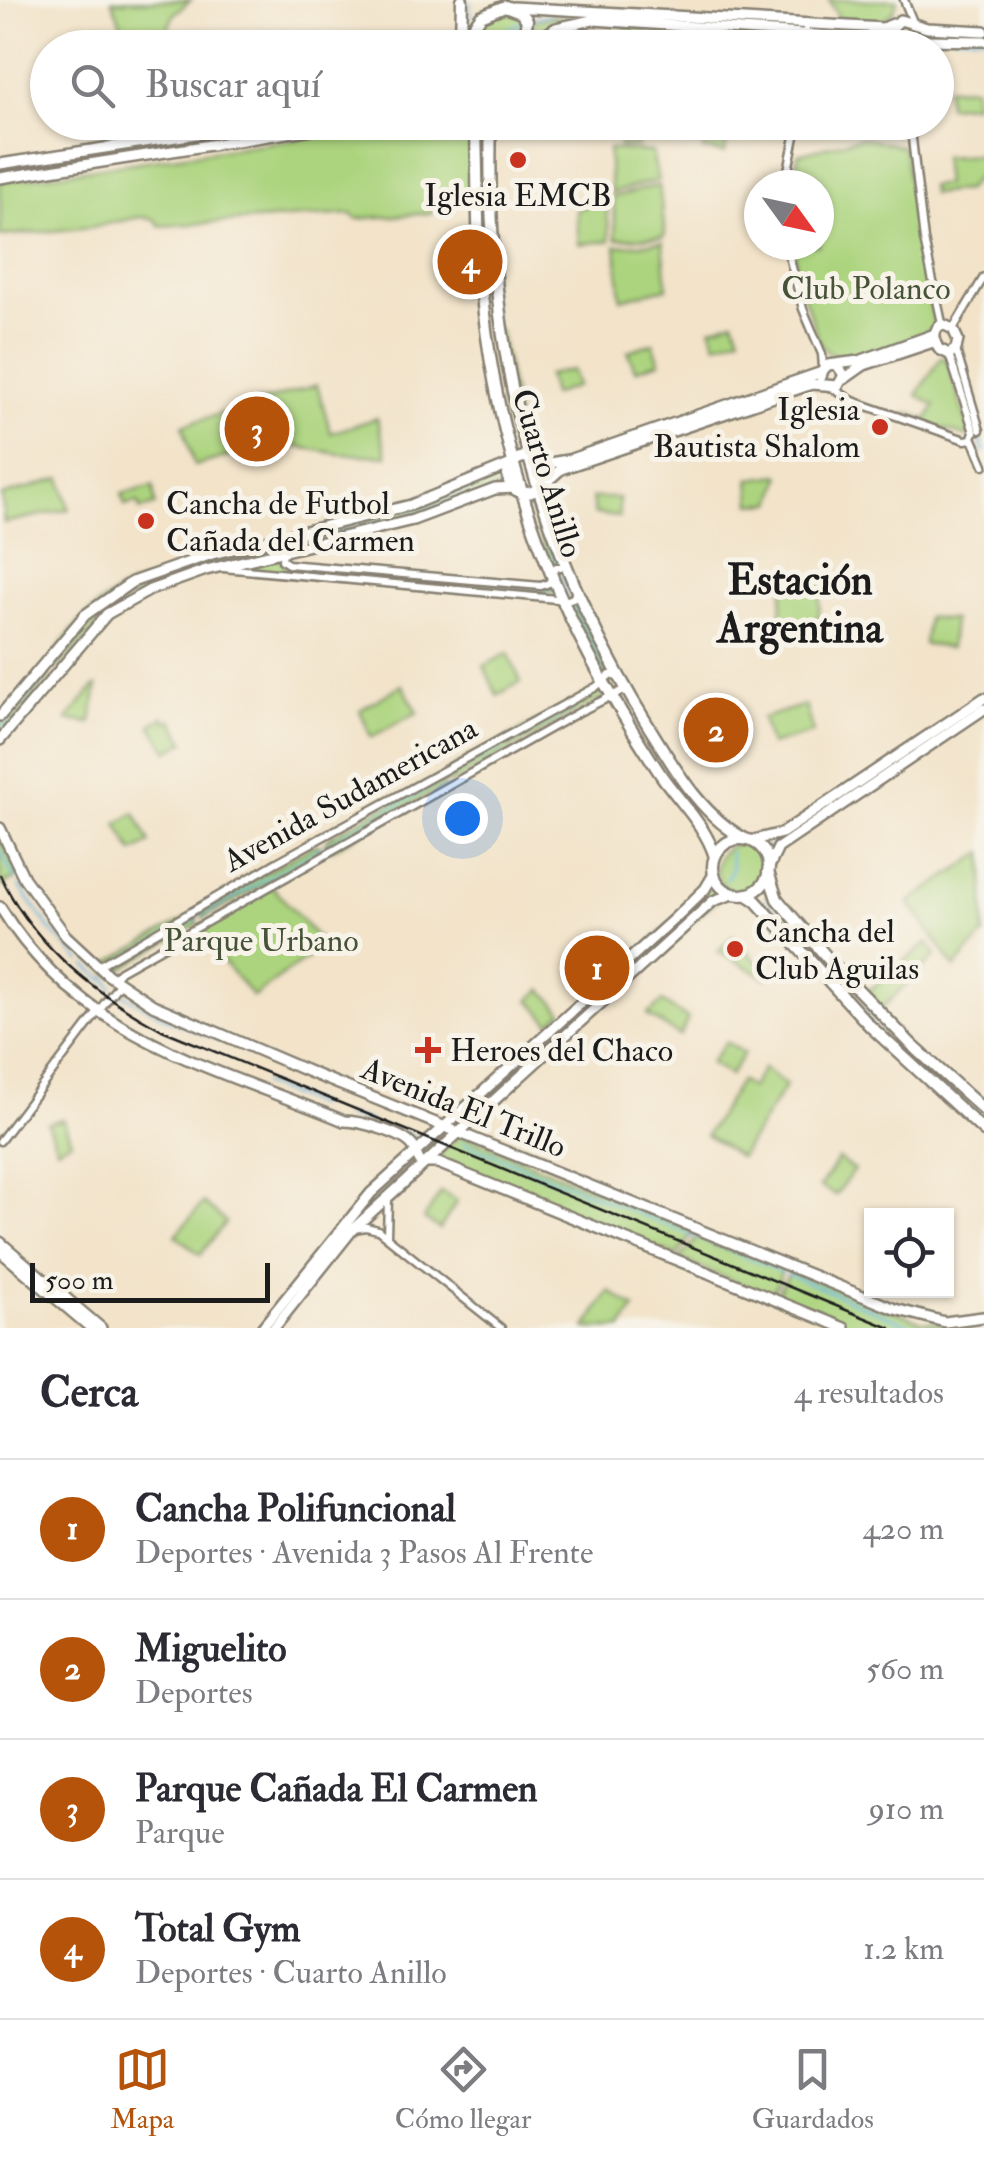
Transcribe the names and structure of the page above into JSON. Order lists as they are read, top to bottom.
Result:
{
  "streets": {
    "highway": ["Cuarto Anillo"],
    "main road": ["Avenida El Trillo"],
    "street": ["Avenida Sudamericana"]
  },
  "crossings": [
    ["Cuarto Anillo", "Avenida Sudamericana"],
    ["Avenida Sudamericana", "Avenida El Trillo"]
  ],
  "districts": ["Estación Argentina"],
  "parks": ["Club Polanco", "Parque Urbano"],
  "places": {
    "other": [
      "Iglesia EMCB",
      "Iglesia Bautista Shalom",
      "Cancha de Futbol Cañada del Carmen",
      "Cancha del Club Aguilas"
    ],
    "health": ["Heroes del Chaco"]
  },
  "scale_bar": "500 m",
  "north": "bottom right",
  "page": {
    "search": "Buscar aquí",
    "pins": [
      "4",
      "3",
      "2",
      "1"
    ],
    "scale": "500 m",
    "heading": ["Cerca", "4 resultados"],
    "list": [
      {
        "mark": "1",
        "name": "Cancha Polifuncional",
        "note": "Deportes · Avenida 3 Pasos Al Frente",
        "value": "420 m"
      },
      {
        "mark": "2",
        "name": "Miguelito",
        "note": "Deportes",
        "value": "560 m"
      },
      {
        "mark": "3",
        "name": "Parque Cañada El Carmen",
        "note": "Parque",
        "value": "910 m"
      },
      {
        "mark": "4",
        "name": "Total Gym",
        "note": "Deportes · Cuarto Anillo",
        "value": "1.2 km"
      }
    ],
    "nav": ["Mapa", "Cómo llegar", "Guardados"]
  }
}
